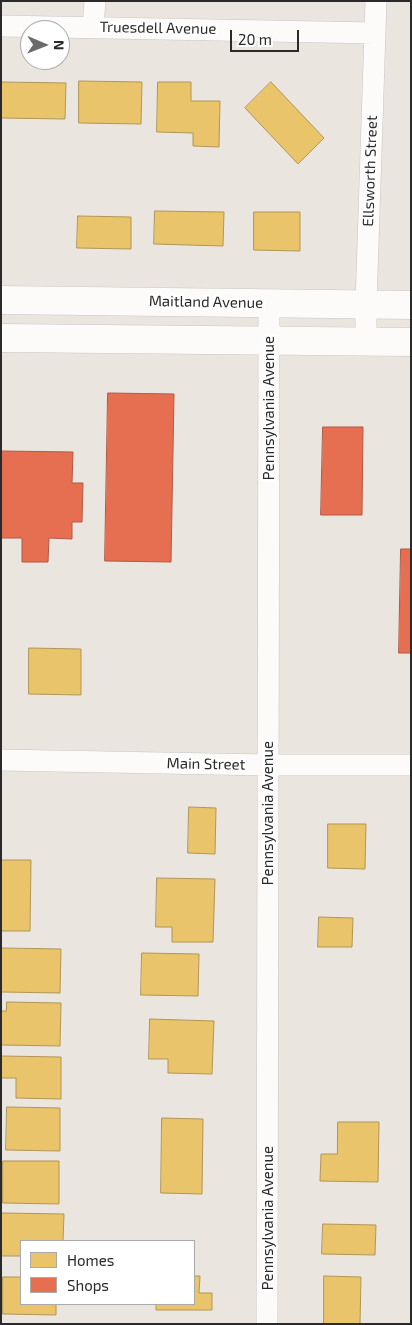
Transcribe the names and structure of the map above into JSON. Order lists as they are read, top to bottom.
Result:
{
  "streets": {
    "main road": ["Maitland Avenue"],
    "street": [
      "Truesdell Avenue",
      "Ellsworth Street",
      "Pennsylvania Avenue",
      "Main Street"
    ]
  },
  "crossings": [
    ["Truesdell Avenue", "Ellsworth Street"],
    ["Ellsworth Street", "Maitland Avenue"],
    ["Maitland Avenue", "Pennsylvania Avenue"],
    ["Pennsylvania Avenue", "Main Street"]
  ],
  "legend": ["Homes", "Shops"],
  "scale_bar": "20 m",
  "north": "right"
}
